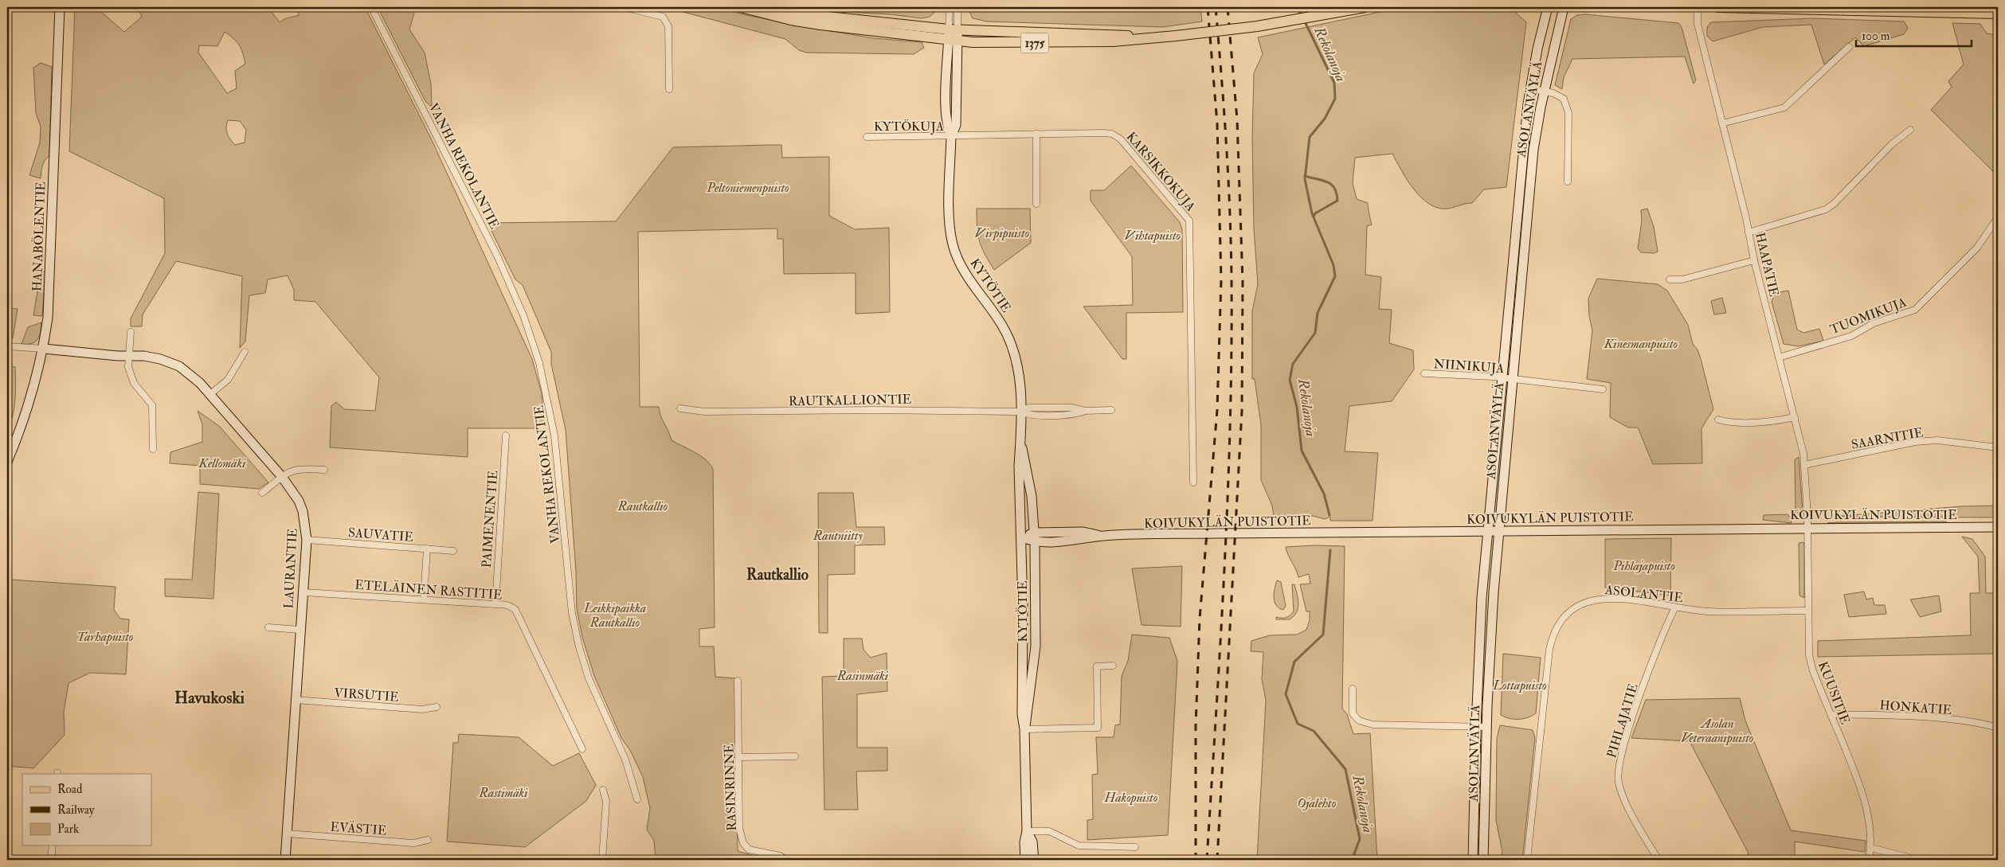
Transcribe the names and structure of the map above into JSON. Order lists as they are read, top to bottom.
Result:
{
  "streets": {
    "main road": ["1375"],
    "street": [
      "ASOLANVÄYLÄ",
      "KYTÖKUJA",
      "VANHA REKOLANTIE",
      "KARSIKKOKUJA",
      "HANABÖLENTIE",
      "HAAPATIE",
      "KYTÖTIE",
      "TUOMIKUJA",
      "NIINIKUJA",
      "RAUTKALLIONTIE",
      "SAARNITIE",
      "KOIVUKYLÄN PUISTOTIE",
      "PAIMENENTIE",
      "SAUVATIE",
      "LAURANTIE",
      "ETELÄINEN RASTITIE",
      "ASOLANTIE",
      "KUUSITIE",
      "VIRSUTIE",
      "HONKATIE",
      "PIHLAJATIE",
      "RASINRINNE",
      "EVÄSTIE"
    ]
  },
  "crossings": [
    ["1375", "KYTÖTIE"],
    ["ASOLANVÄYLÄ", "NIINIKUJA"],
    ["ASOLANVÄYLÄ", "KOIVUKYLÄN PUISTOTIE"],
    ["KYTÖKUJA", "KARSIKKOKUJA"],
    ["KYTÖKUJA", "KYTÖTIE"],
    ["KARSIKKOKUJA", "KYTÖTIE"],
    ["HANABÖLENTIE", "LAURANTIE"],
    ["HAAPATIE", "TUOMIKUJA"],
    ["HAAPATIE", "SAARNITIE"],
    ["HAAPATIE", "KOIVUKYLÄN PUISTOTIE"],
    ["HAAPATIE", "KUUSITIE"],
    ["KYTÖTIE", "RAUTKALLIONTIE"],
    ["KYTÖTIE", "KOIVUKYLÄN PUISTOTIE"],
    ["KOIVUKYLÄN PUISTOTIE", "KUUSITIE"],
    ["PAIMENENTIE", "ETELÄINEN RASTITIE"],
    ["SAUVATIE", "LAURANTIE"],
    ["LAURANTIE", "ETELÄINEN RASTITIE"],
    ["LAURANTIE", "VIRSUTIE"],
    ["LAURANTIE", "EVÄSTIE"],
    ["ASOLANTIE", "KUUSITIE"],
    ["ASOLANTIE", "PIHLAJATIE"],
    ["KUUSITIE", "HONKATIE"]
  ],
  "districts": ["Rautkallio", "Havukoski"],
  "water": ["Rekolanoja"],
  "parks": [
    "Peltoniemenpuisto",
    "Virpipuisto",
    "Vihtapuisto",
    "Kinesmanpuisto",
    "Kellomäki",
    "Rautkallio",
    "Rautniitty",
    "Pihlajapuisto",
    "Leikkipaikka Rautkallio",
    "Tarhapuisto",
    "Rasinmäki",
    "Lottapuisto",
    "Asolan Veteraanipuisto",
    "Rastimäki",
    "Hakopuisto",
    "Ojalehto"
  ],
  "legend": ["Road", "Railway", "Park"],
  "scale_bar": "100 m"
}
